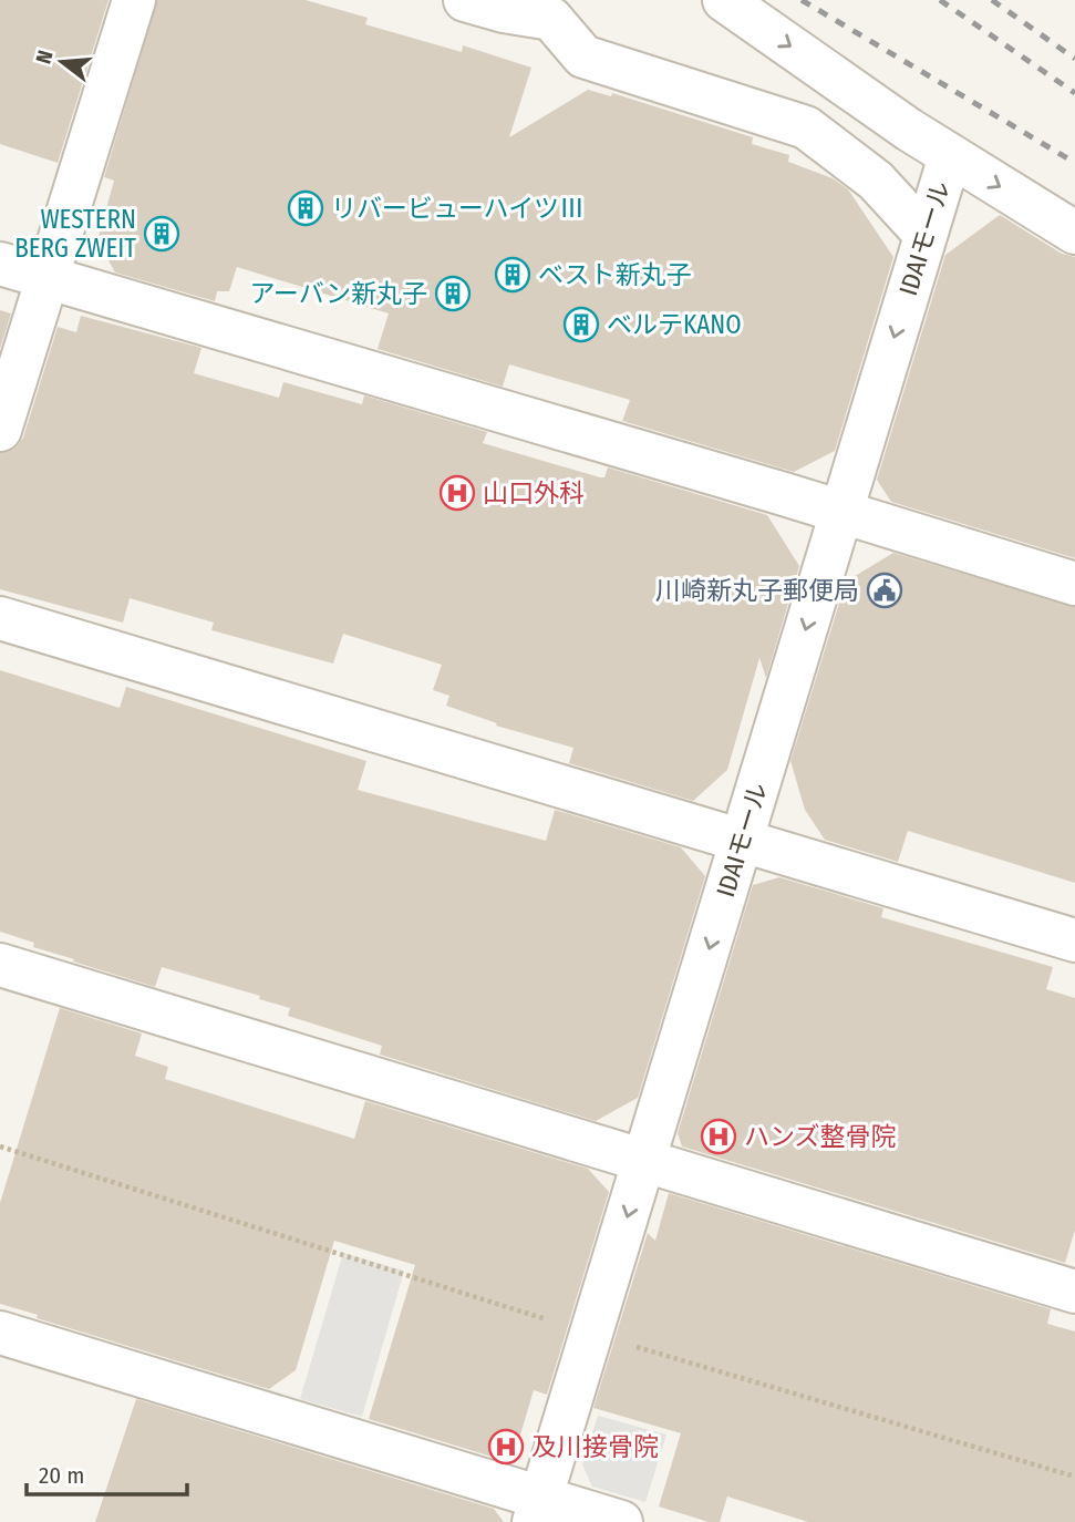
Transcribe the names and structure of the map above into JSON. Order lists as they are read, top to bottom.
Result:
{
  "streets": {
    "street": ["IDAIモール"]
  },
  "one_way": ["IDAIモール"],
  "places": {
    "building": [
      "リバービューハイツⅢ",
      "WESTERN BERG ZWEIT",
      "ベスト新丸子",
      "アーバン新丸子",
      "ベルテKANO"
    ],
    "hospital": ["山口外科", "ハンズ整骨院", "及川接骨院"],
    "public building": ["川崎新丸子郵便局"]
  },
  "scale_bar": "20 m",
  "north": "left"
}
